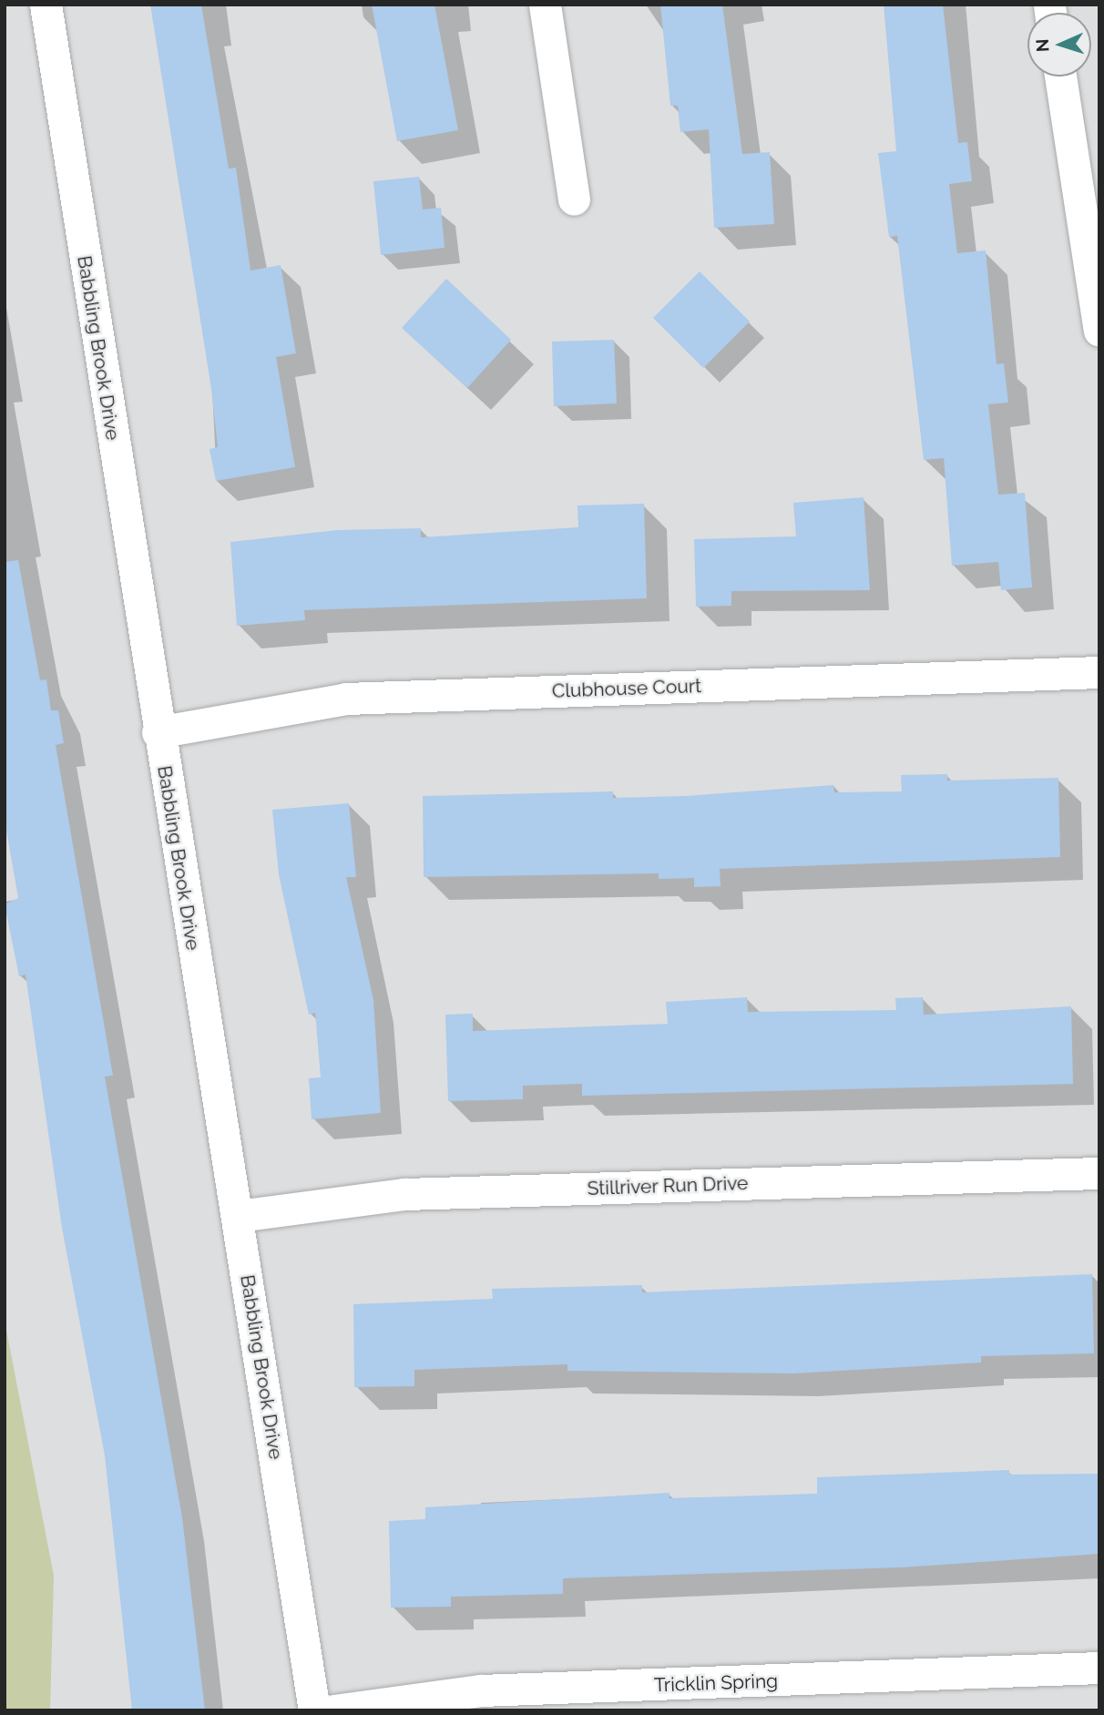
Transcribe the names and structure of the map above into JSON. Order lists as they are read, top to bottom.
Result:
{
  "streets": {
    "street": [
      "Babbling Brook Drive",
      "Clubhouse Court",
      "Stillriver Run Drive",
      "Tricklin Spring"
    ]
  },
  "crossings": [
    ["Babbling Brook Drive", "Clubhouse Court"],
    ["Babbling Brook Drive", "Stillriver Run Drive"]
  ],
  "north": "left"
}
